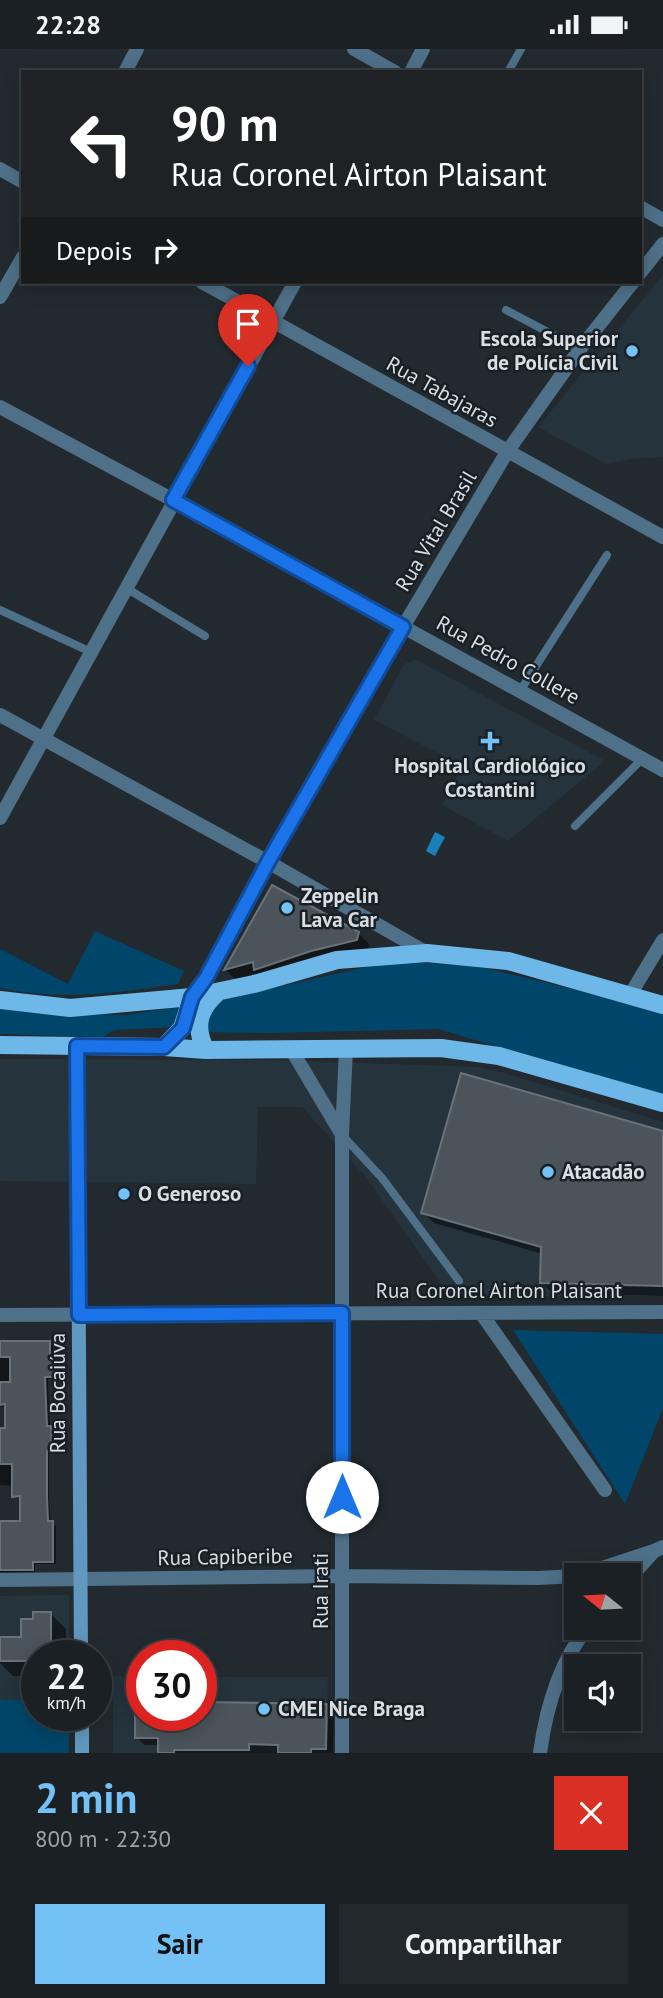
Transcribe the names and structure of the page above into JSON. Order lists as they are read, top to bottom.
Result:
{
  "streets": {
    "main road": ["Rua Bocaiúva"],
    "street": [
      "Rua Tabajaras",
      "Rua Vital Brasil",
      "Rua Pedro Collere",
      "Rua Coronel Airton Plaisant",
      "Rua Capiberibe",
      "Rua Irati"
    ]
  },
  "crossings": [
    ["Rua Tabajaras", "Rua Vital Brasil"],
    ["Rua Vital Brasil", "Rua Pedro Collere"],
    ["Rua Coronel Airton Plaisant", "Rua Bocaiúva"],
    ["Rua Coronel Airton Plaisant", "Rua Irati"],
    ["Rua Bocaiúva", "Rua Capiberibe"],
    ["Rua Capiberibe", "Rua Irati"]
  ],
  "places": {
    "other": [
      "Escola Superior de Polícia Civil",
      "Zeppelin Lava Car",
      "Atacadão",
      "O Generoso",
      "CMEI Nice Braga"
    ],
    "health": ["Hospital Cardiológico Costantini"]
  },
  "north": "left",
  "page": {
    "status": "22:28",
    "turn": ["90 m", "Rua Coronel Airton Plaisant"],
    "then": "Depois",
    "speed": "22 km/h",
    "limit": "30",
    "heading": ["2 min", "800 m · 22:30"],
    "buttons": ["Sair", "Compartilhar"]
  }
}
